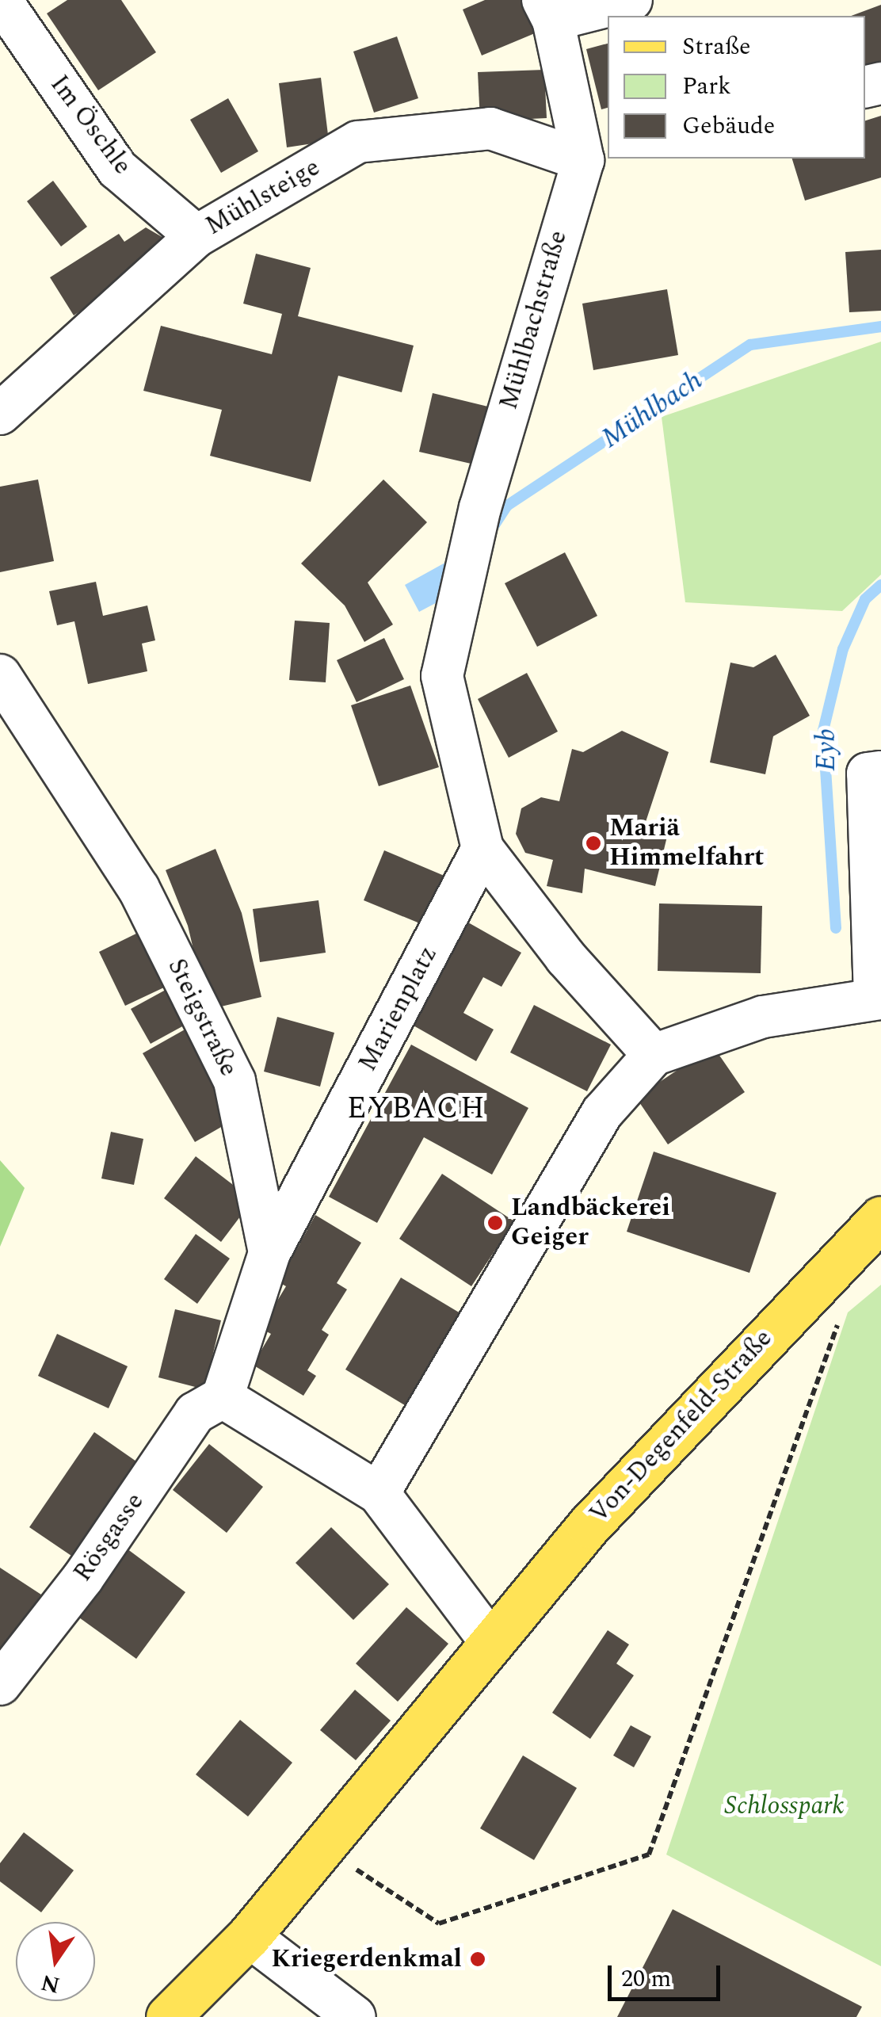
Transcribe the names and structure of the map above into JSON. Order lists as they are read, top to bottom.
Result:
{
  "streets": {
    "main road": ["Von-Degenfeld-Straße"],
    "street": [
      "Im Öschle",
      "Mühlsteige",
      "Mühlbachstraße",
      "Marienplatz",
      "Steigstraße",
      "Rösgasse"
    ]
  },
  "crossings": [
    ["Im Öschle", "Mühlsteige"],
    ["Mühlsteige", "Mühlbachstraße"],
    ["Mühlbachstraße", "Marienplatz"],
    ["Marienplatz", "Steigstraße"],
    ["Steigstraße", "Rösgasse"]
  ],
  "districts": ["EYBACH"],
  "water": ["Mühlbach", "Eyb"],
  "parks": ["Schlosspark"],
  "places": ["Mariä Himmelfahrt", "Landbäckerei Geiger", "Kriegerdenkmal"],
  "legend": ["Straße", "Park", "Gebäude"],
  "scale_bar": "20 m",
  "north": "bottom"
}
